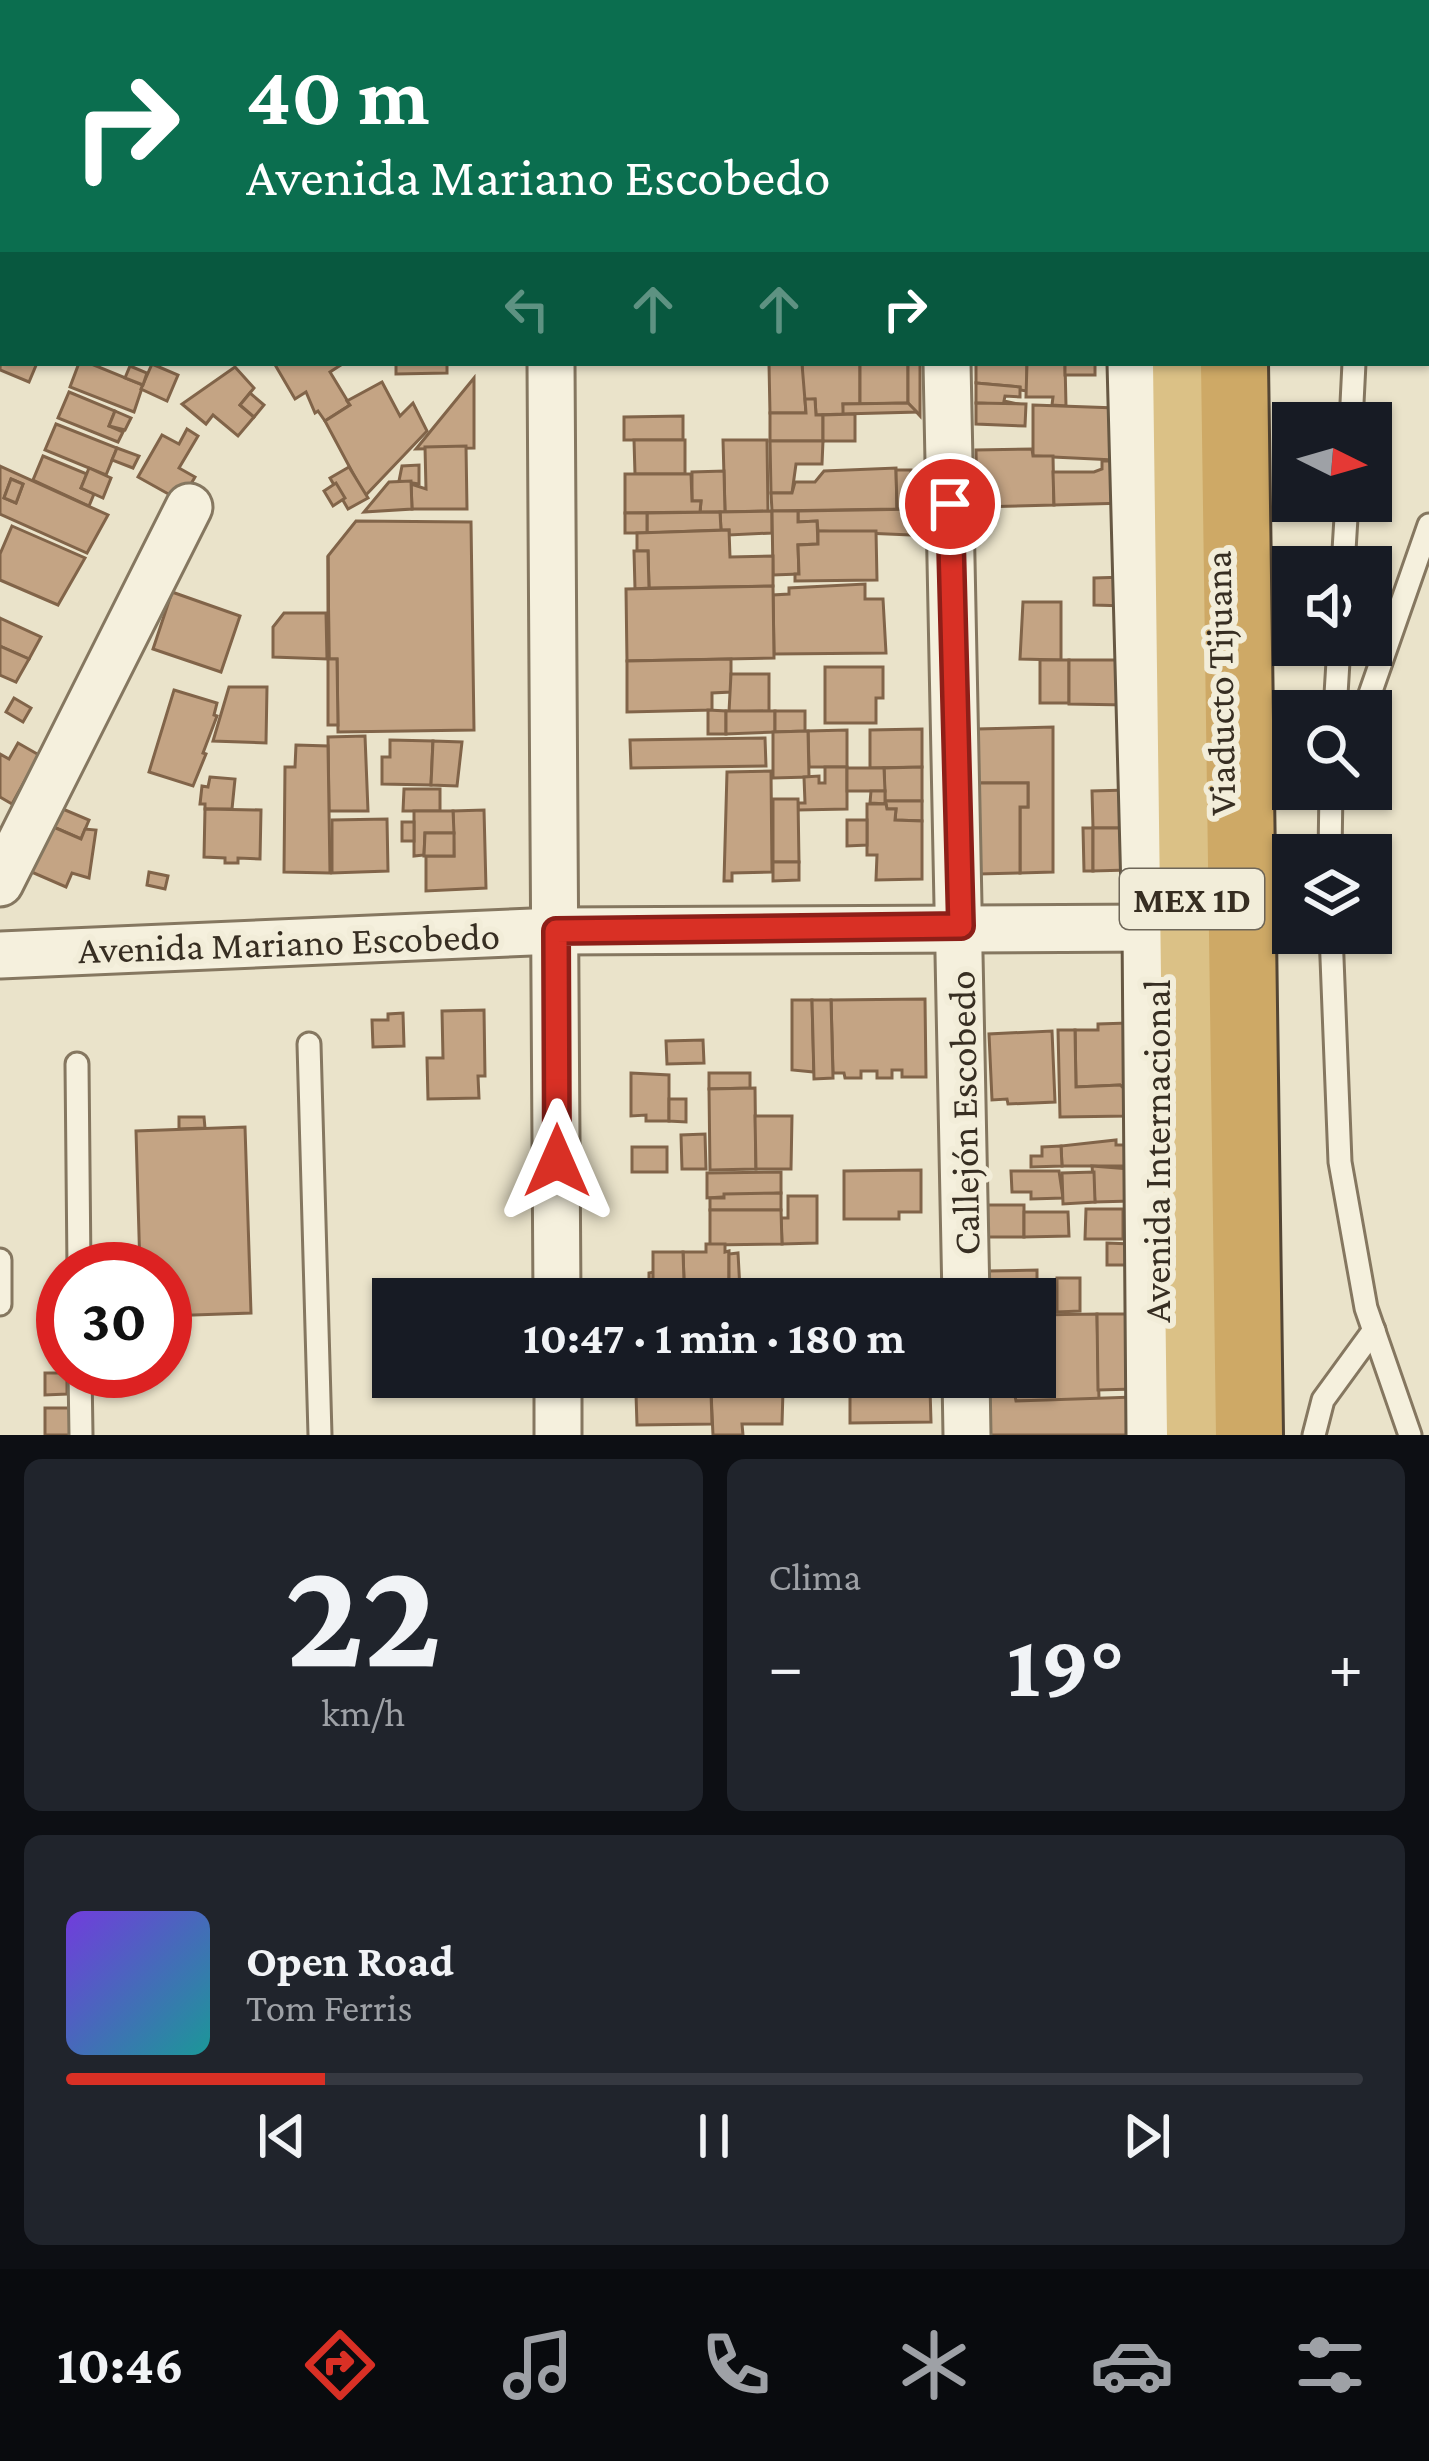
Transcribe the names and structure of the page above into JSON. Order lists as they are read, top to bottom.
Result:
{
  "streets": {
    "highway": ["Viaducto Tijuana", "MEX 1D", "Avenida Internacional"],
    "street": ["Avenida Mariano Escobedo", "Callejón Escobedo"]
  },
  "crossings": [
    ["Avenida Mariano Escobedo", "Callejón Escobedo"],
    ["Avenida Mariano Escobedo", "Avenida Internacional"]
  ],
  "north": "right",
  "page": {
    "turn": ["40 m", "Avenida Mariano Escobedo"],
    "limit": "30",
    "trip": "10:47 · 1 min · 180 m",
    "tile": [
      ["22", "km/h"],
      "Clima"
    ],
    "heat": ["−", "19°", "+"],
    "song": ["Open Road", "Tom Ferris"],
    "tabs": "10:46"
  }
}
